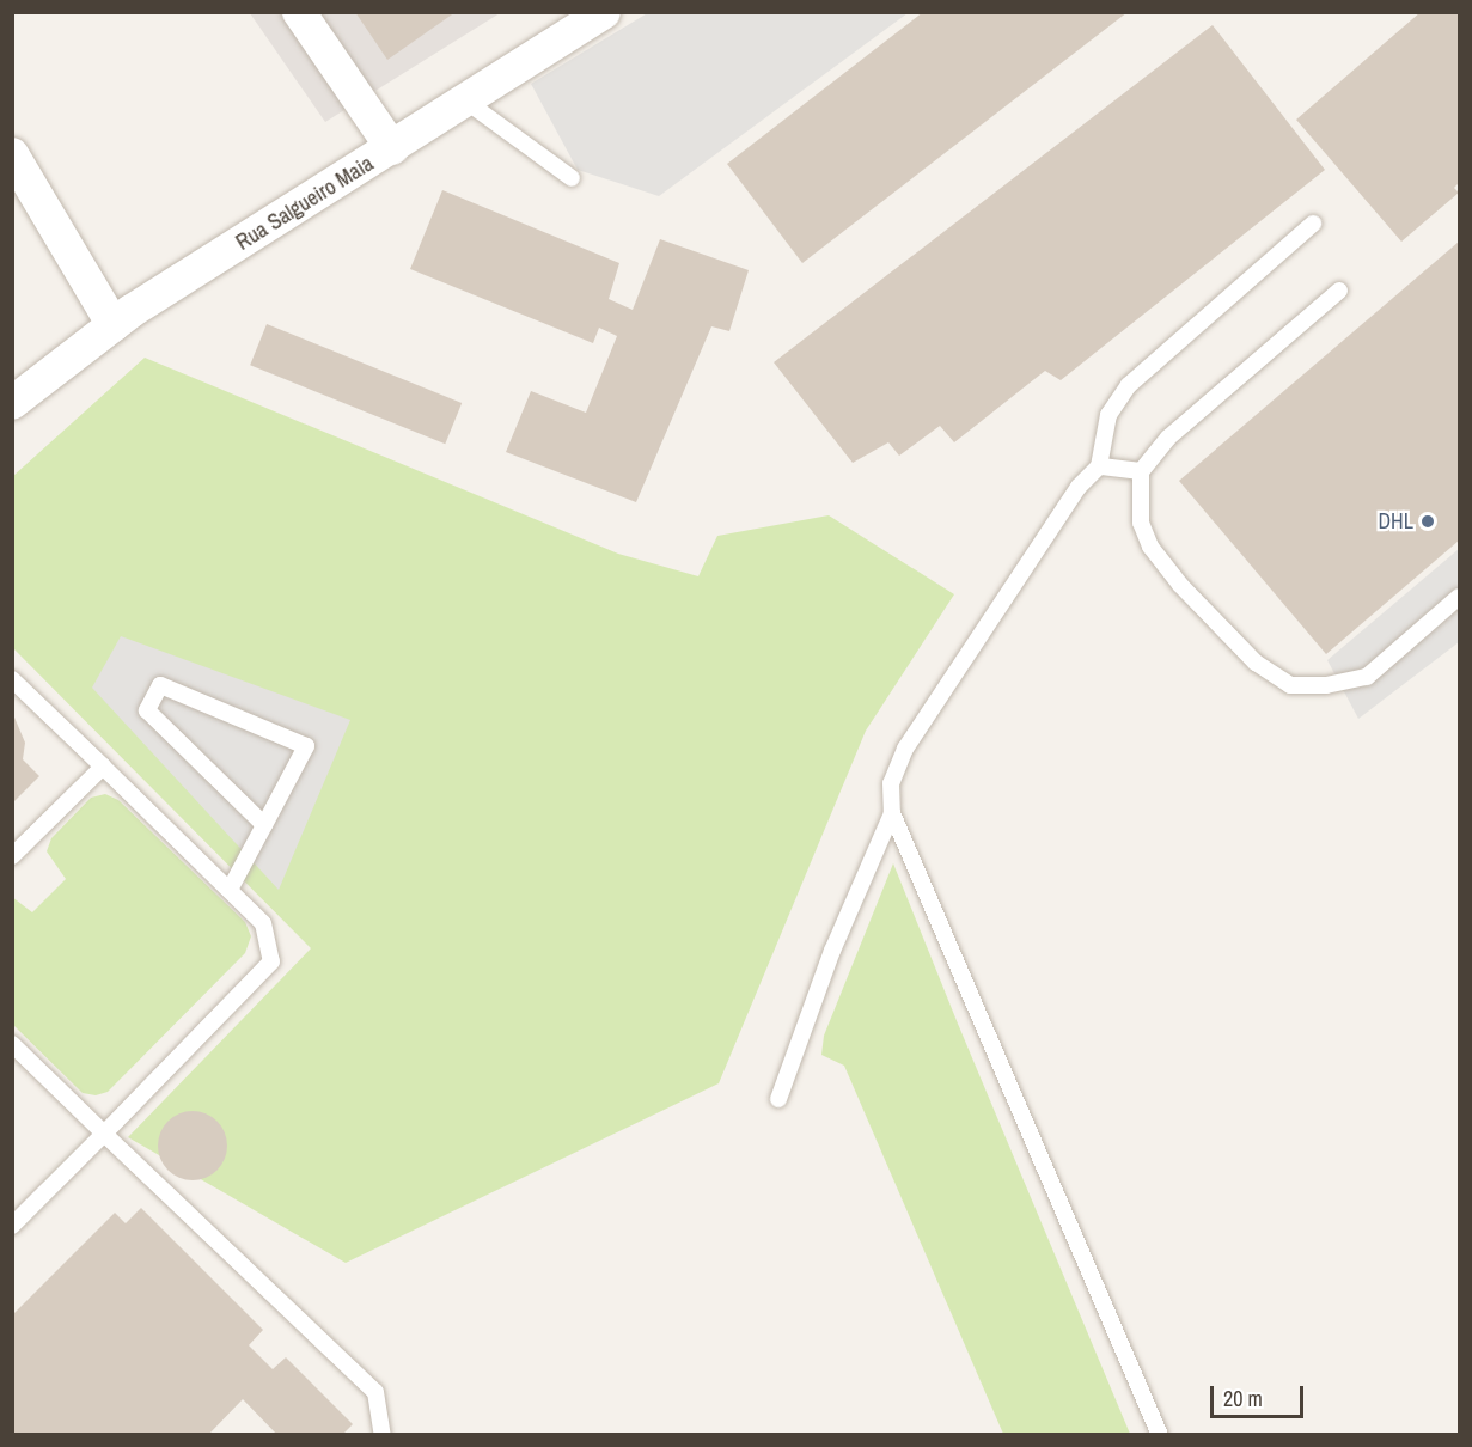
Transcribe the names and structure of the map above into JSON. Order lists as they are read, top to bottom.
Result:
{
  "streets": {
    "street": ["Rua Salgueiro Maia"]
  },
  "places": ["DHL"],
  "scale_bar": "20 m"
}
